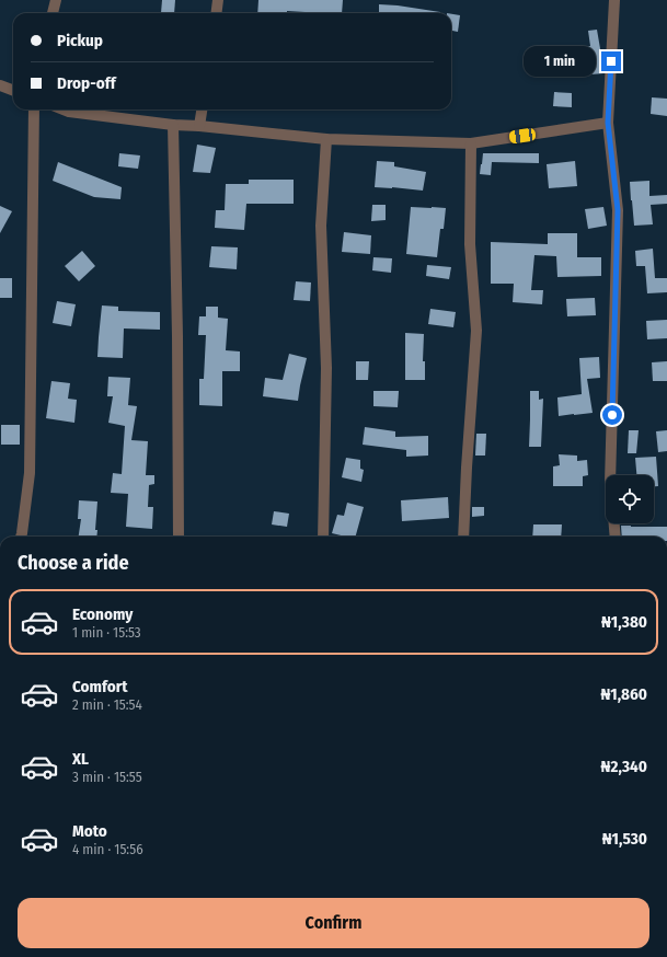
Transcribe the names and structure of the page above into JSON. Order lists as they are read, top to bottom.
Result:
{
  "page": {
    "banner": ["Pickup", "Drop-off"],
    "bubble": "1 min",
    "heading": "Choose a ride",
    "list": [
      {
        "name": "Economy",
        "note": "1 min · 15:53",
        "value": "₦1,380"
      },
      {
        "name": "Comfort",
        "note": "2 min · 15:54",
        "value": "₦1,860"
      },
      {
        "name": "XL",
        "note": "3 min · 15:55",
        "value": "₦2,340"
      },
      {
        "name": "Moto",
        "note": "4 min · 15:56",
        "value": "₦1,530"
      }
    ],
    "buttons": "Confirm"
  }
}
